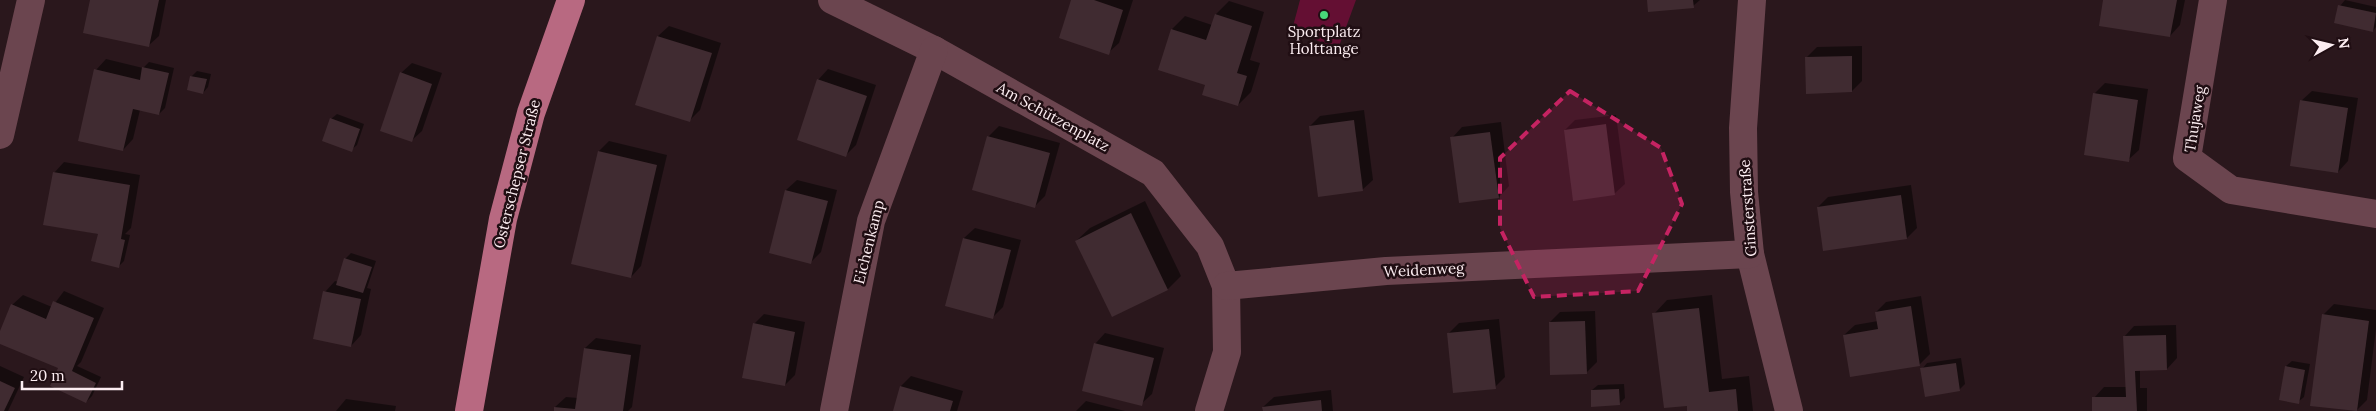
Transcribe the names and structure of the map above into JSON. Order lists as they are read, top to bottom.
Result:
{
  "streets": {
    "main road": ["Osterschepser Straße"],
    "street": [
      "Am Schützenplatz",
      "Thujaweg",
      "Ginsterstraße",
      "Eichenkamp",
      "Weidenweg"
    ]
  },
  "crossings": [
    ["Am Schützenplatz", "Eichenkamp"],
    ["Am Schützenplatz", "Weidenweg"],
    ["Ginsterstraße", "Weidenweg"]
  ],
  "places": ["Sportplatz Holttange"],
  "scale_bar": "20 m",
  "north": "right"
}
